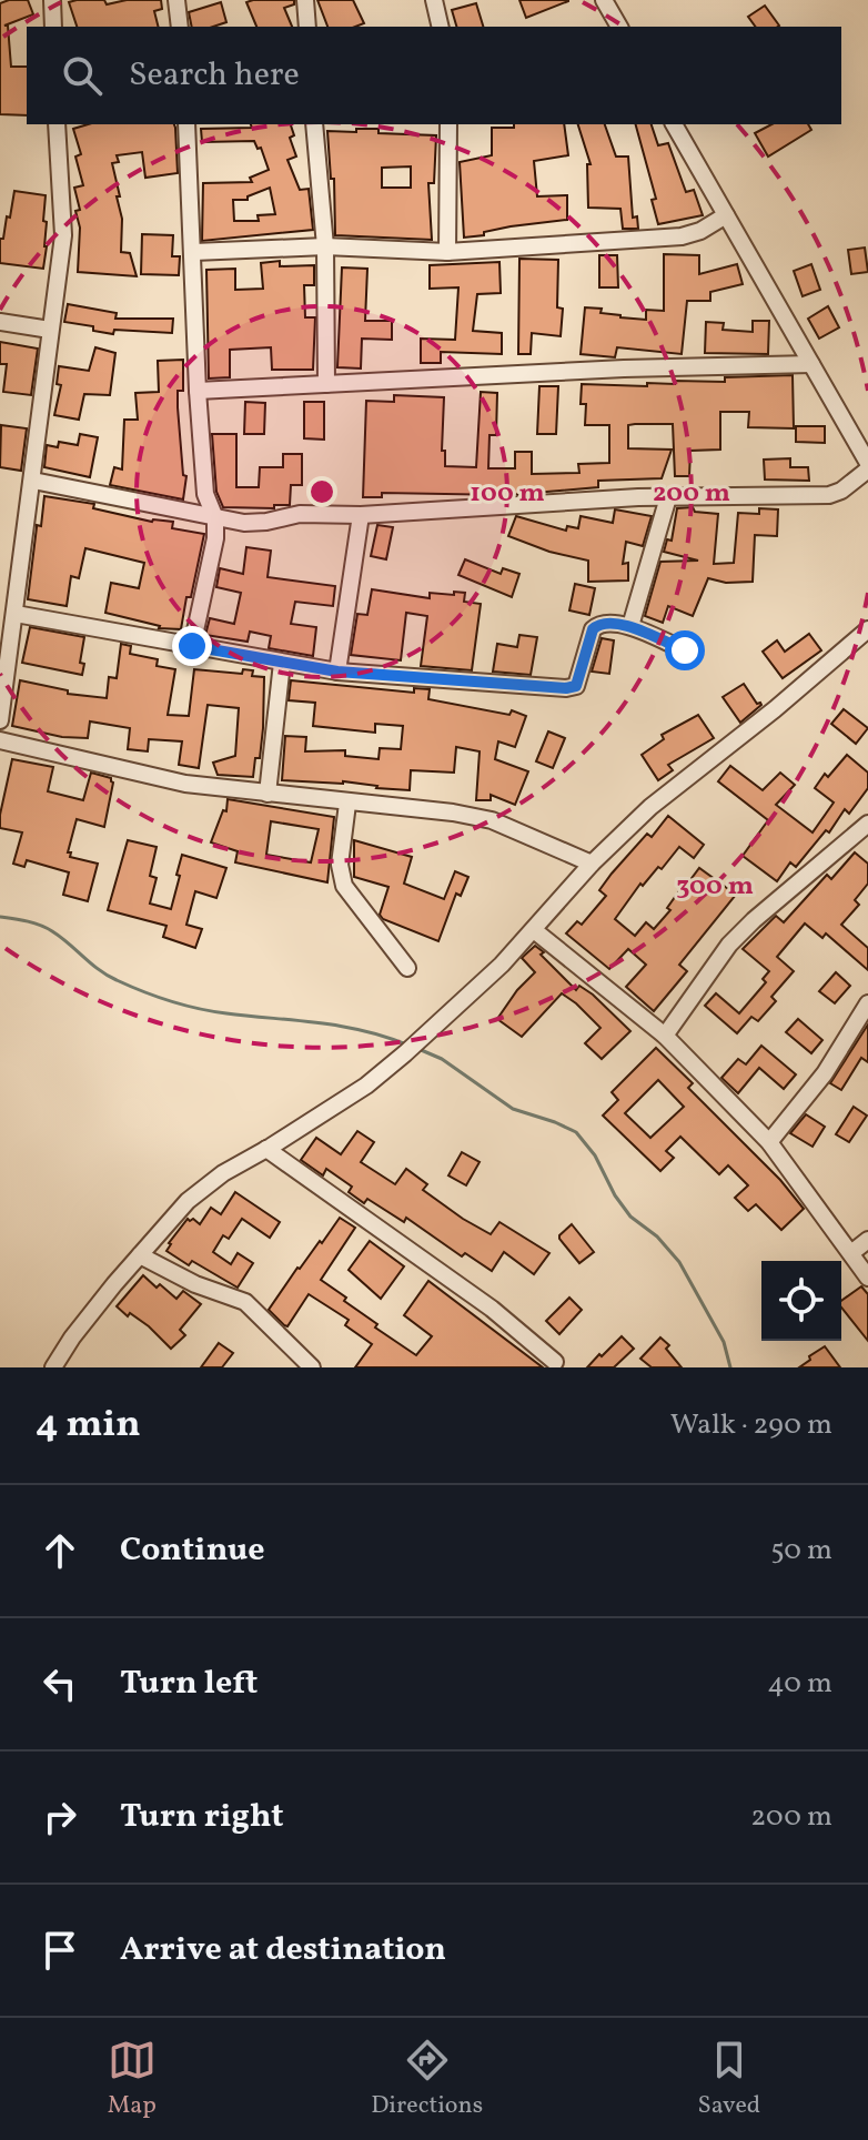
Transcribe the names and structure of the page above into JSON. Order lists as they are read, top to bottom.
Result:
{
  "page": {
    "search": "Search here",
    "heading": ["4 min", "Walk · 290 m"],
    "list": [
      ["Continue", "50 m"],
      ["Turn left", "40 m"],
      ["Turn right", "200 m"],
      "Arrive at destination"
    ],
    "nav": ["Map", "Directions", "Saved"]
  },
  "rings": ["100 m", "200 m", "300 m"]
}
